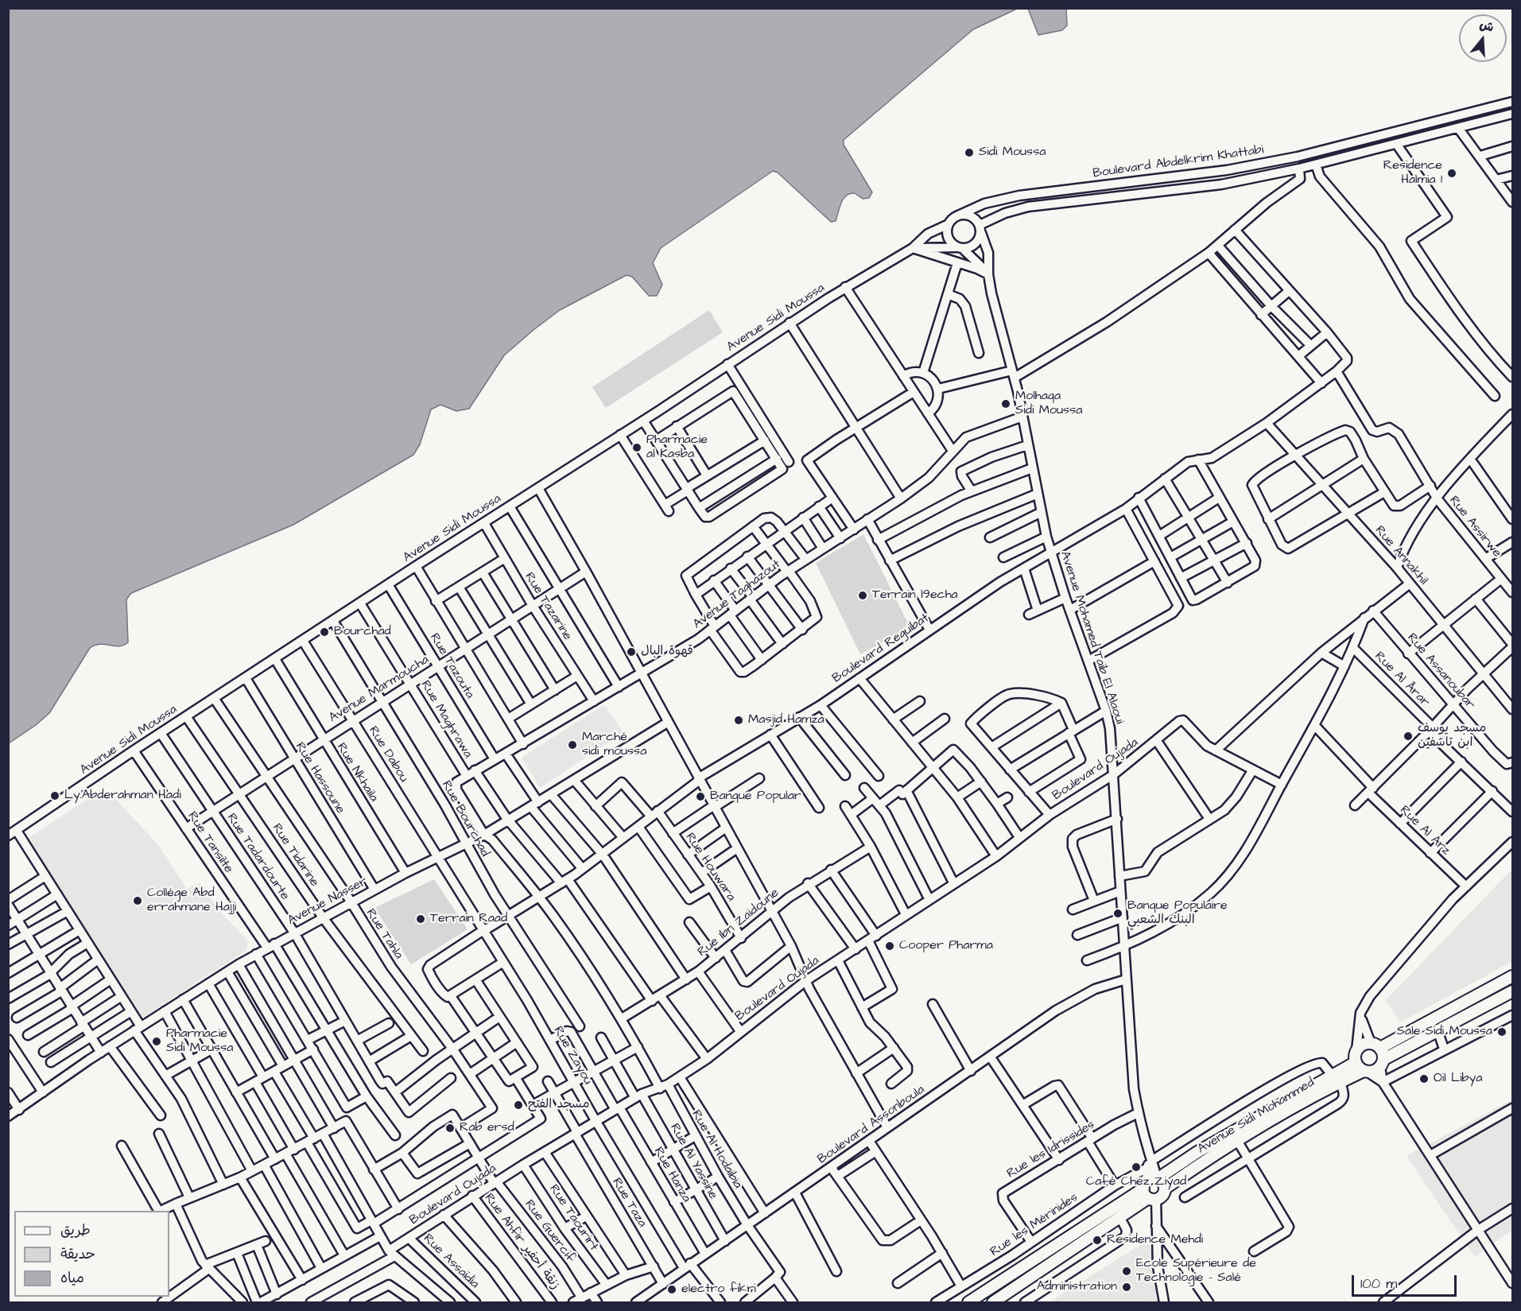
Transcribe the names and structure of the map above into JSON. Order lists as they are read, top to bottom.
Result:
{
  "streets": {
    "main road": ["Avenue Sidi Mohammed"],
    "street": [
      "Boulevard Abdelkrim Khattabi",
      "Avenue Sidi Moussa",
      "Rue Assirwe",
      "Rue Annakhil",
      "Avenue Taghazout",
      "Rue Tazarine",
      "Avenue Mohamed Taïb El Alaoui",
      "Boulevard Reguibat",
      "Rue Tazouta",
      "Rue Assanoubar",
      "Rue Al Ârar",
      "Avenue Marmoucha",
      "Rue Maghrawa",
      "Rue Dabou",
      "Boulevard Oujada",
      "Rue Nkhaila",
      "Rue Hassoune",
      "Rue Bourchad",
      "Rue Al Arz",
      "Rue Tansilte",
      "Rue Tidarine",
      "Rue Tadardourte",
      "Rue Houwara",
      "Avenue Nasser",
      "Rue Ibn Zaidoune",
      "Rue Tahla",
      "Rue Zayou",
      "Boulevard Assonboula",
      "Rue Al Hodaibia",
      "Rue les Idrissides",
      "Rue Al Yassine",
      "Rue Hanza",
      "Rue Taza",
      "Rue Taourirt",
      "Rue les Mérinides",
      "Rue Guercif",
      "Rue Ahfir زنقة أحفير",
      "Rue Assaïdia"
    ]
  },
  "crossings": [
    ["Boulevard Abdelkrim Khattabi", "Avenue Sidi Moussa"],
    ["Boulevard Abdelkrim Khattabi", "Avenue Mohamed Taïb El Alaoui"],
    ["Avenue Sidi Moussa", "Rue Tazarine"],
    ["Avenue Sidi Moussa", "Avenue Mohamed Taïb El Alaoui"],
    ["Avenue Sidi Moussa", "Rue Tazouta"],
    ["Avenue Sidi Moussa", "Rue Maghrawa"],
    ["Avenue Sidi Moussa", "Rue Dabou"],
    ["Avenue Sidi Moussa", "Rue Nkhaila"],
    ["Avenue Sidi Moussa", "Rue Hassoune"],
    ["Avenue Sidi Moussa", "Rue Bourchad"],
    ["Avenue Sidi Moussa", "Rue Tansilte"],
    ["Avenue Sidi Moussa", "Rue Tidarine"],
    ["Avenue Sidi Moussa", "Rue Tadardourte"],
    ["Avenue Sidi Moussa", "Rue Tahla"],
    ["Rue Assirwe", "Boulevard Reguibat"],
    ["Rue Annakhil", "Boulevard Reguibat"],
    ["Avenue Taghazout", "Rue Tazarine"],
    ["Avenue Taghazout", "Avenue Mohamed Taïb El Alaoui"],
    ["Avenue Taghazout", "Rue Tazouta"],
    ["Avenue Taghazout", "Rue Maghrawa"],
    ["Avenue Taghazout", "Rue Al Hodaibia"],
    ["Rue Tazarine", "Avenue Marmoucha"],
    ["Avenue Mohamed Taïb El Alaoui", "Boulevard Reguibat"],
    ["Avenue Mohamed Taïb El Alaoui", "Boulevard Oujada"],
    ["Avenue Mohamed Taïb El Alaoui", "Avenue Sidi Mohammed"],
    ["Avenue Mohamed Taïb El Alaoui", "Boulevard Assonboula"],
    ["Avenue Mohamed Taïb El Alaoui", "Rue les Idrissides"],
    ["Avenue Mohamed Taïb El Alaoui", "Rue les Mérinides"],
    ["Boulevard Reguibat", "Rue Bourchad"],
    ["Boulevard Reguibat", "Rue Houwara"],
    ["Boulevard Reguibat", "Rue Zayou"],
    ["Boulevard Reguibat", "Rue Al Hodaibia"],
    ["Rue Tazouta", "Avenue Marmoucha"],
    ["Avenue Marmoucha", "Rue Maghrawa"],
    ["Avenue Marmoucha", "Rue Dabou"],
    ["Avenue Marmoucha", "Rue Nkhaila"],
    ["Avenue Marmoucha", "Rue Hassoune"],
    ["Avenue Marmoucha", "Rue Bourchad"],
    ["Avenue Marmoucha", "Rue Tansilte"],
    ["Avenue Marmoucha", "Rue Tidarine"],
    ["Avenue Marmoucha", "Rue Tadardourte"],
    ["Avenue Marmoucha", "Rue Tahla"],
    ["Rue Dabou", "Avenue Nasser"],
    ["Rue Dabou", "Rue Zayou"],
    ["Boulevard Oujada", "Rue Zayou"],
    ["Boulevard Oujada", "Rue Al Hodaibia"],
    ["Boulevard Oujada", "Rue Al Yassine"],
    ["Boulevard Oujada", "Rue Hanza"],
    ["Boulevard Oujada", "Rue Taza"],
    ["Boulevard Oujada", "Rue Taourirt"],
    ["Boulevard Oujada", "Rue Guercif"],
    ["Boulevard Oujada", "Rue Ahfir زنقة أحفير"],
    ["Boulevard Oujada", "Rue Assaïdia"],
    ["Rue Nkhaila", "Avenue Nasser"],
    ["Rue Hassoune", "Avenue Nasser"],
    ["Rue Bourchad", "Avenue Nasser"],
    ["Rue Tansilte", "Avenue Nasser"],
    ["Rue Tidarine", "Avenue Nasser"],
    ["Rue Tadardourte", "Avenue Nasser"],
    ["Rue Houwara", "Rue Ibn Zaidoune"],
    ["Avenue Nasser", "Rue Tahla"],
    ["Avenue Nasser", "Rue Zayou"],
    ["Avenue Nasser", "Rue Al Hodaibia"],
    ["Rue Ibn Zaidoune", "Rue Al Hodaibia"],
    ["Rue Tahla", "Rue Guercif"],
    ["Rue Zayou", "Boulevard Assonboula"],
    ["Rue Zayou", "Rue Hanza"],
    ["Avenue Sidi Mohammed", "Rue les Mérinides"],
    ["Boulevard Assonboula", "Rue Al Hodaibia"],
    ["Boulevard Assonboula", "Rue Al Yassine"],
    ["Boulevard Assonboula", "Rue Hanza"],
    ["Boulevard Assonboula", "Rue Taza"],
    ["Rue les Idrissides", "Rue les Mérinides"]
  ],
  "places": [
    "Sidi Moussa",
    "Residence Halmia 1",
    "Molhaqa Sidi Moussa",
    "Pharmacie al Kasba",
    "Terrain l9echa",
    "Bourchad",
    "قهوة البال",
    "Masjid Hamza",
    "مسجد يوسف ابن تاشفين",
    "Marché sidi moussa",
    "Ly.Abderahman Hadi",
    "Banque Popular",
    "Collége Abd errahmane Hajji",
    "Banque Populaire البنك الشعبي",
    "Terrain Raad",
    "Cooper Pharma",
    "Sale Sidi Moussa",
    "Pharmacie Sidi Moussa",
    "Oil Libya",
    "مسجد الفتح",
    "Rab ersd",
    "Café Chez Ziyad",
    "Residence Mehdi",
    "Ecole Supérieure de Technologie - Salé",
    "Administration",
    "electro fikri"
  ],
  "legend": ["طريق", "حديقة", "مياه"],
  "scale_bar": "100 m",
  "north": "top"
}
